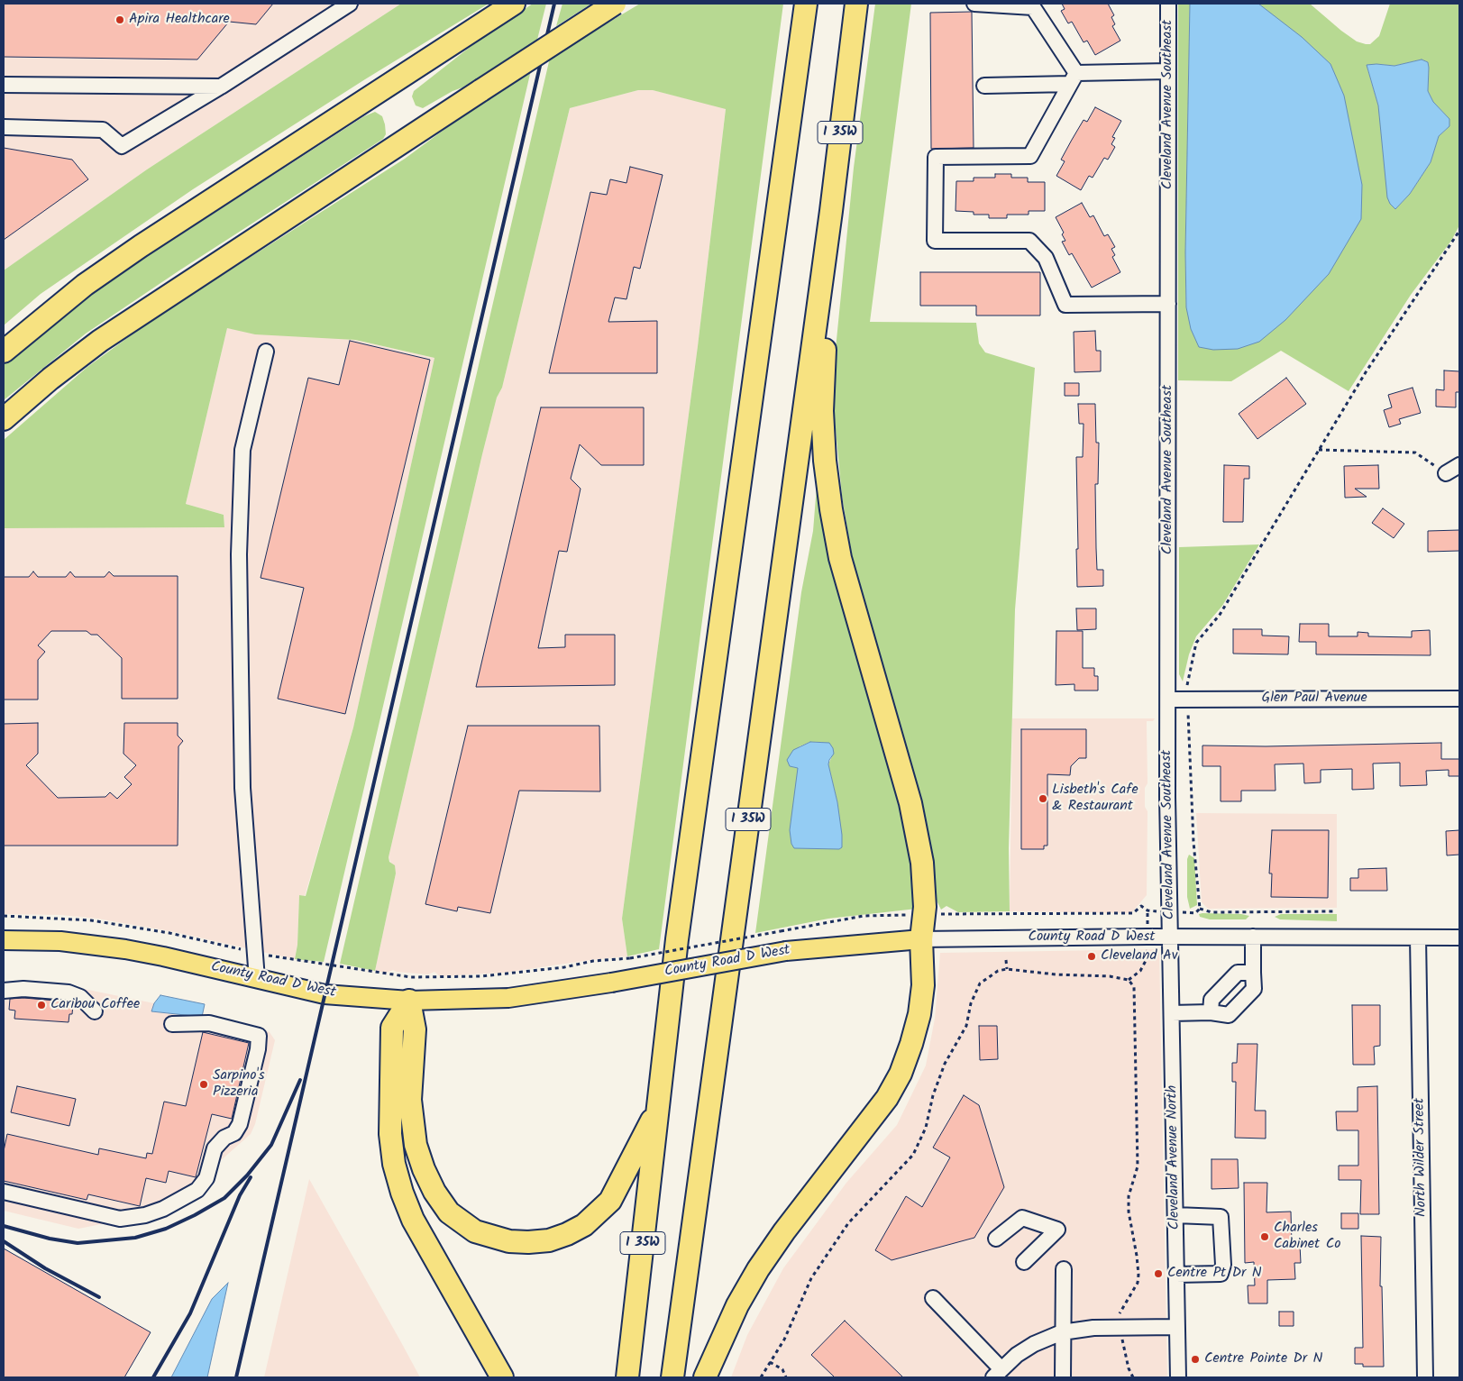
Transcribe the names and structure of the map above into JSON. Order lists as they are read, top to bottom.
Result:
{
  "streets": {
    "highway": ["I 35W"],
    "main road": ["County Road D West"],
    "street": [
      "Cleveland Avenue Southeast",
      "Glen Paul Avenue",
      "Cleveland Avenue North",
      "North Wilder Street"
    ]
  },
  "crossings": [
    ["Cleveland Avenue Southeast", "Glen Paul Avenue"],
    ["Cleveland Avenue Southeast", "County Road D West"],
    ["Cleveland Avenue Southeast", "Cleveland Avenue North"],
    ["County Road D West", "Cleveland Avenue North"],
    ["County Road D West", "North Wilder Street"]
  ],
  "places": [
    "Apira Healthcare",
    "Lisbeth's Cafe & Restaurant",
    "Cleveland Av",
    "Caribou Coffee",
    "Sarpino's Pizzeria",
    "Charles Cabinet Co",
    "Centre Pt Dr N",
    "Centre Pointe Dr N"
  ]
}
